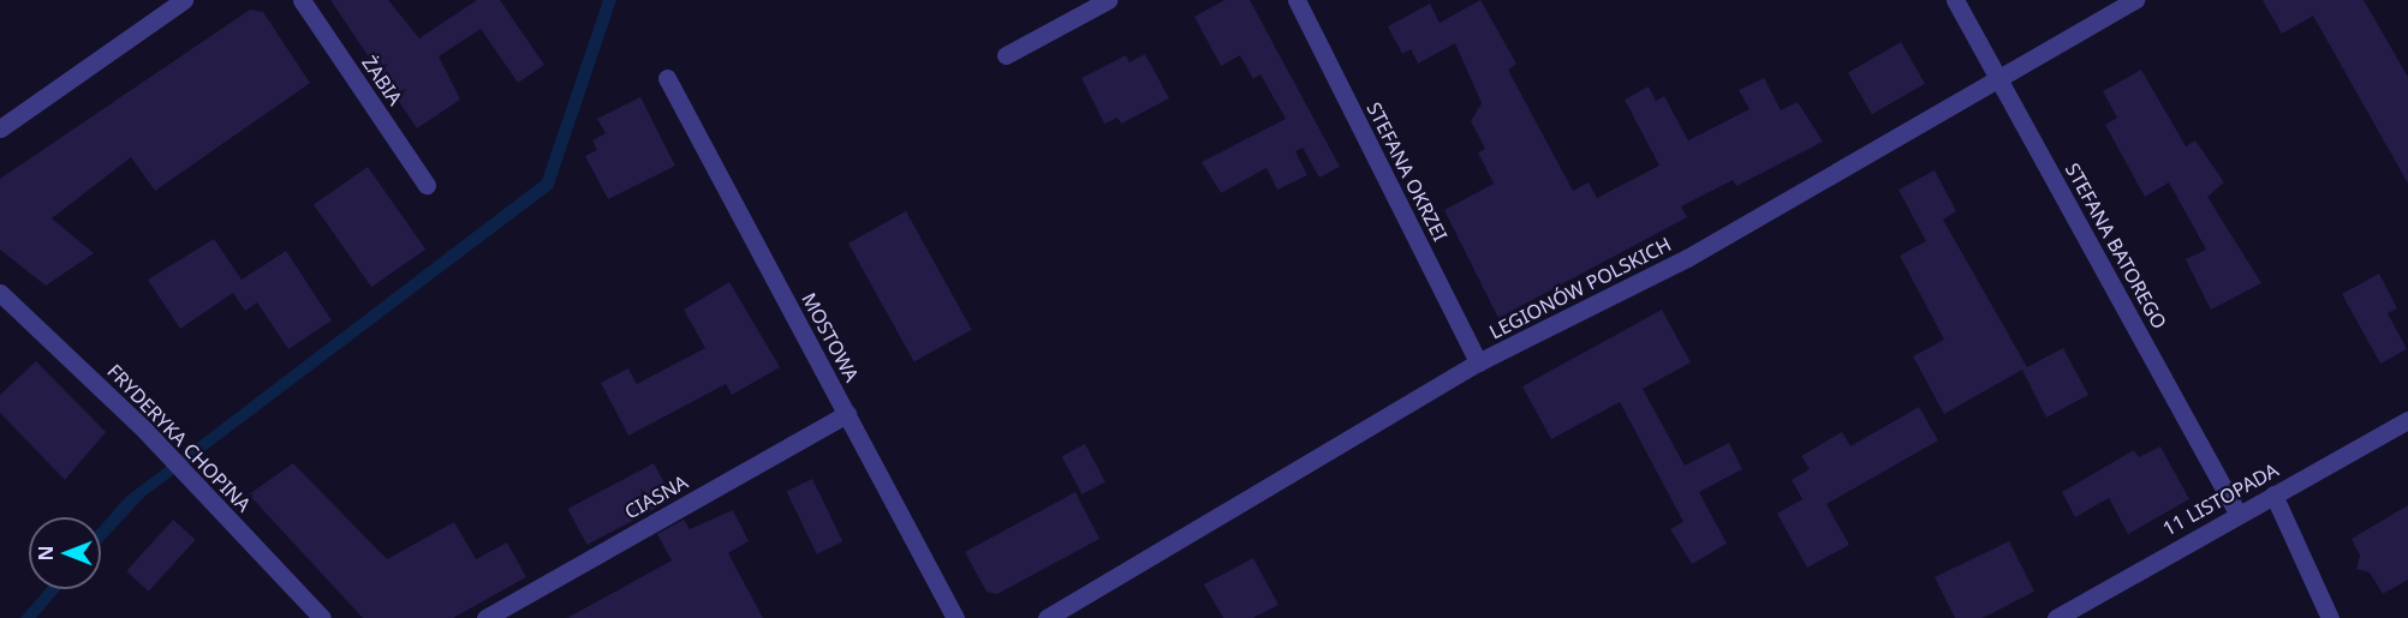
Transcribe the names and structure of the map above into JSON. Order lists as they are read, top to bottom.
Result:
{
  "streets": {
    "street": [
      "ŻABIA",
      "STEFANA OKRZEI",
      "STEFANA BATOREGO",
      "LEGIONÓW POLSKICH",
      "MOSTOWA",
      "FRYDERYKA CHOPINA",
      "CIASNA",
      "11 LISTOPADA"
    ]
  },
  "crossings": [
    ["STEFANA OKRZEI", "LEGIONÓW POLSKICH"],
    ["STEFANA BATOREGO", "LEGIONÓW POLSKICH"],
    ["STEFANA BATOREGO", "11 LISTOPADA"],
    ["MOSTOWA", "CIASNA"]
  ],
  "north": "left"
}
